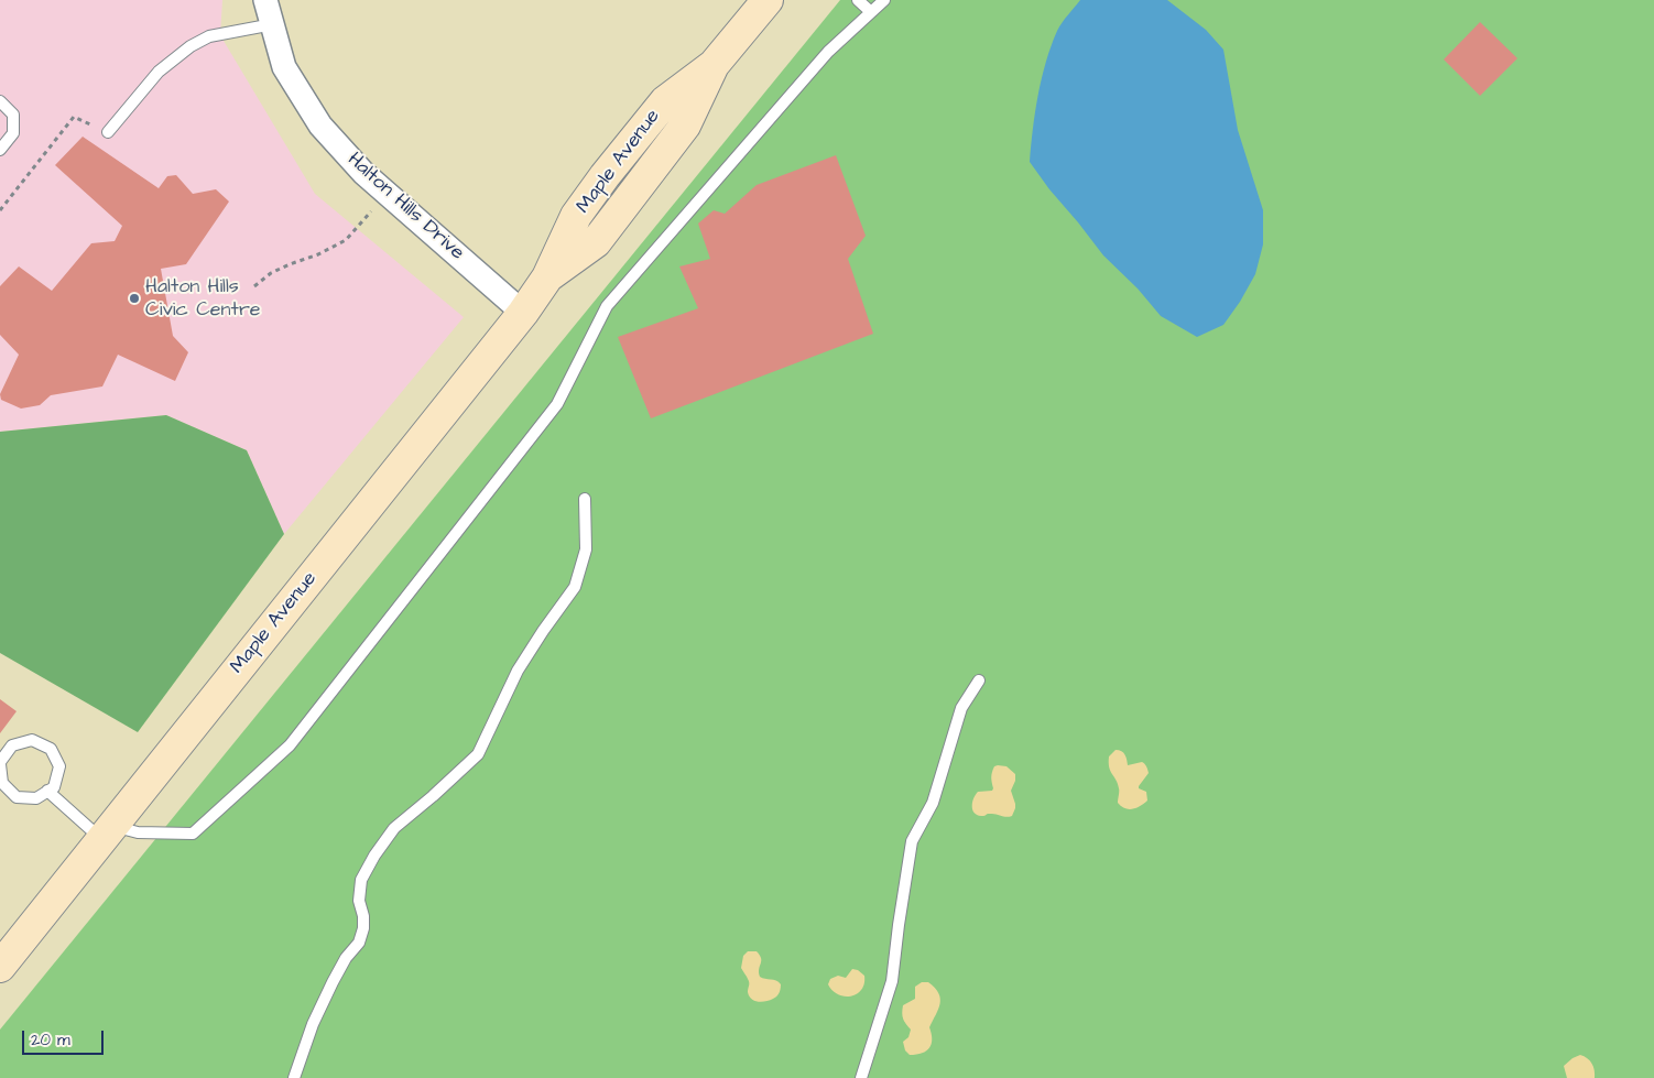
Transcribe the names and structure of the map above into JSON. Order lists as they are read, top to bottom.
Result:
{
  "streets": {
    "main road": ["Maple Avenue"],
    "street": ["Halton Hills Drive"]
  },
  "crossings": [
    ["Maple Avenue", "Halton Hills Drive"]
  ],
  "places": ["Halton Hills Civic Centre"],
  "scale_bar": "20 m"
}
